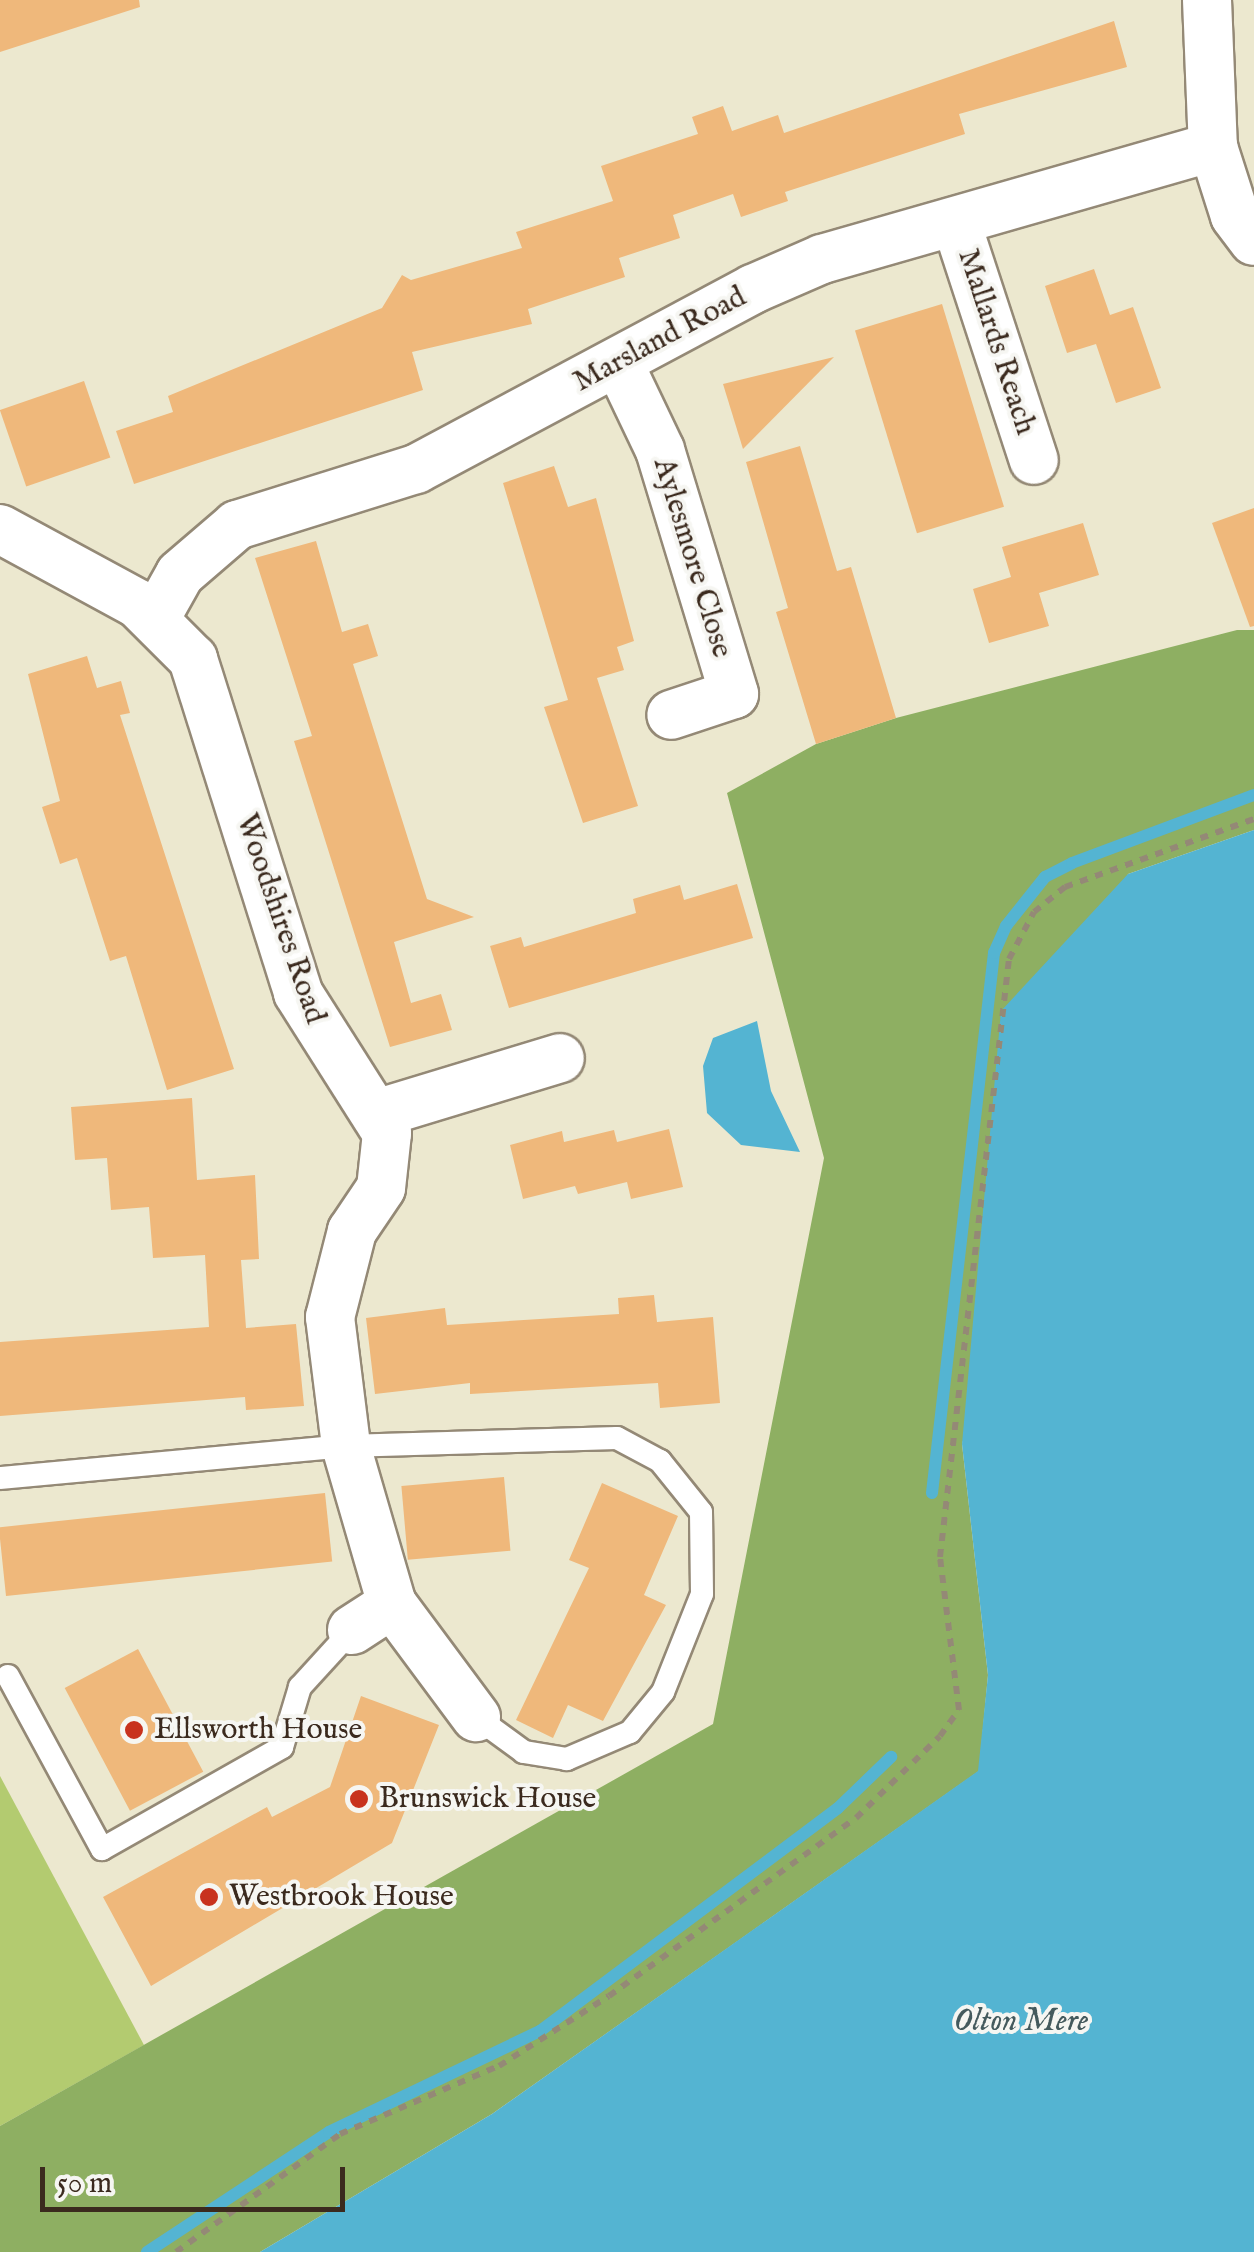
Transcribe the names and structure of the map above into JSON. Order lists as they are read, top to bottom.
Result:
{
  "streets": {
    "street": [
      "Marsland Road",
      "Mallards Reach",
      "Aylesmore Close",
      "Woodshires Road"
    ]
  },
  "crossings": [
    ["Marsland Road", "Mallards Reach"],
    ["Marsland Road", "Aylesmore Close"],
    ["Marsland Road", "Woodshires Road"]
  ],
  "water": ["Olton Mere"],
  "places": ["Ellsworth House", "Brunswick House", "Westbrook House"],
  "scale_bar": "50 m"
}
